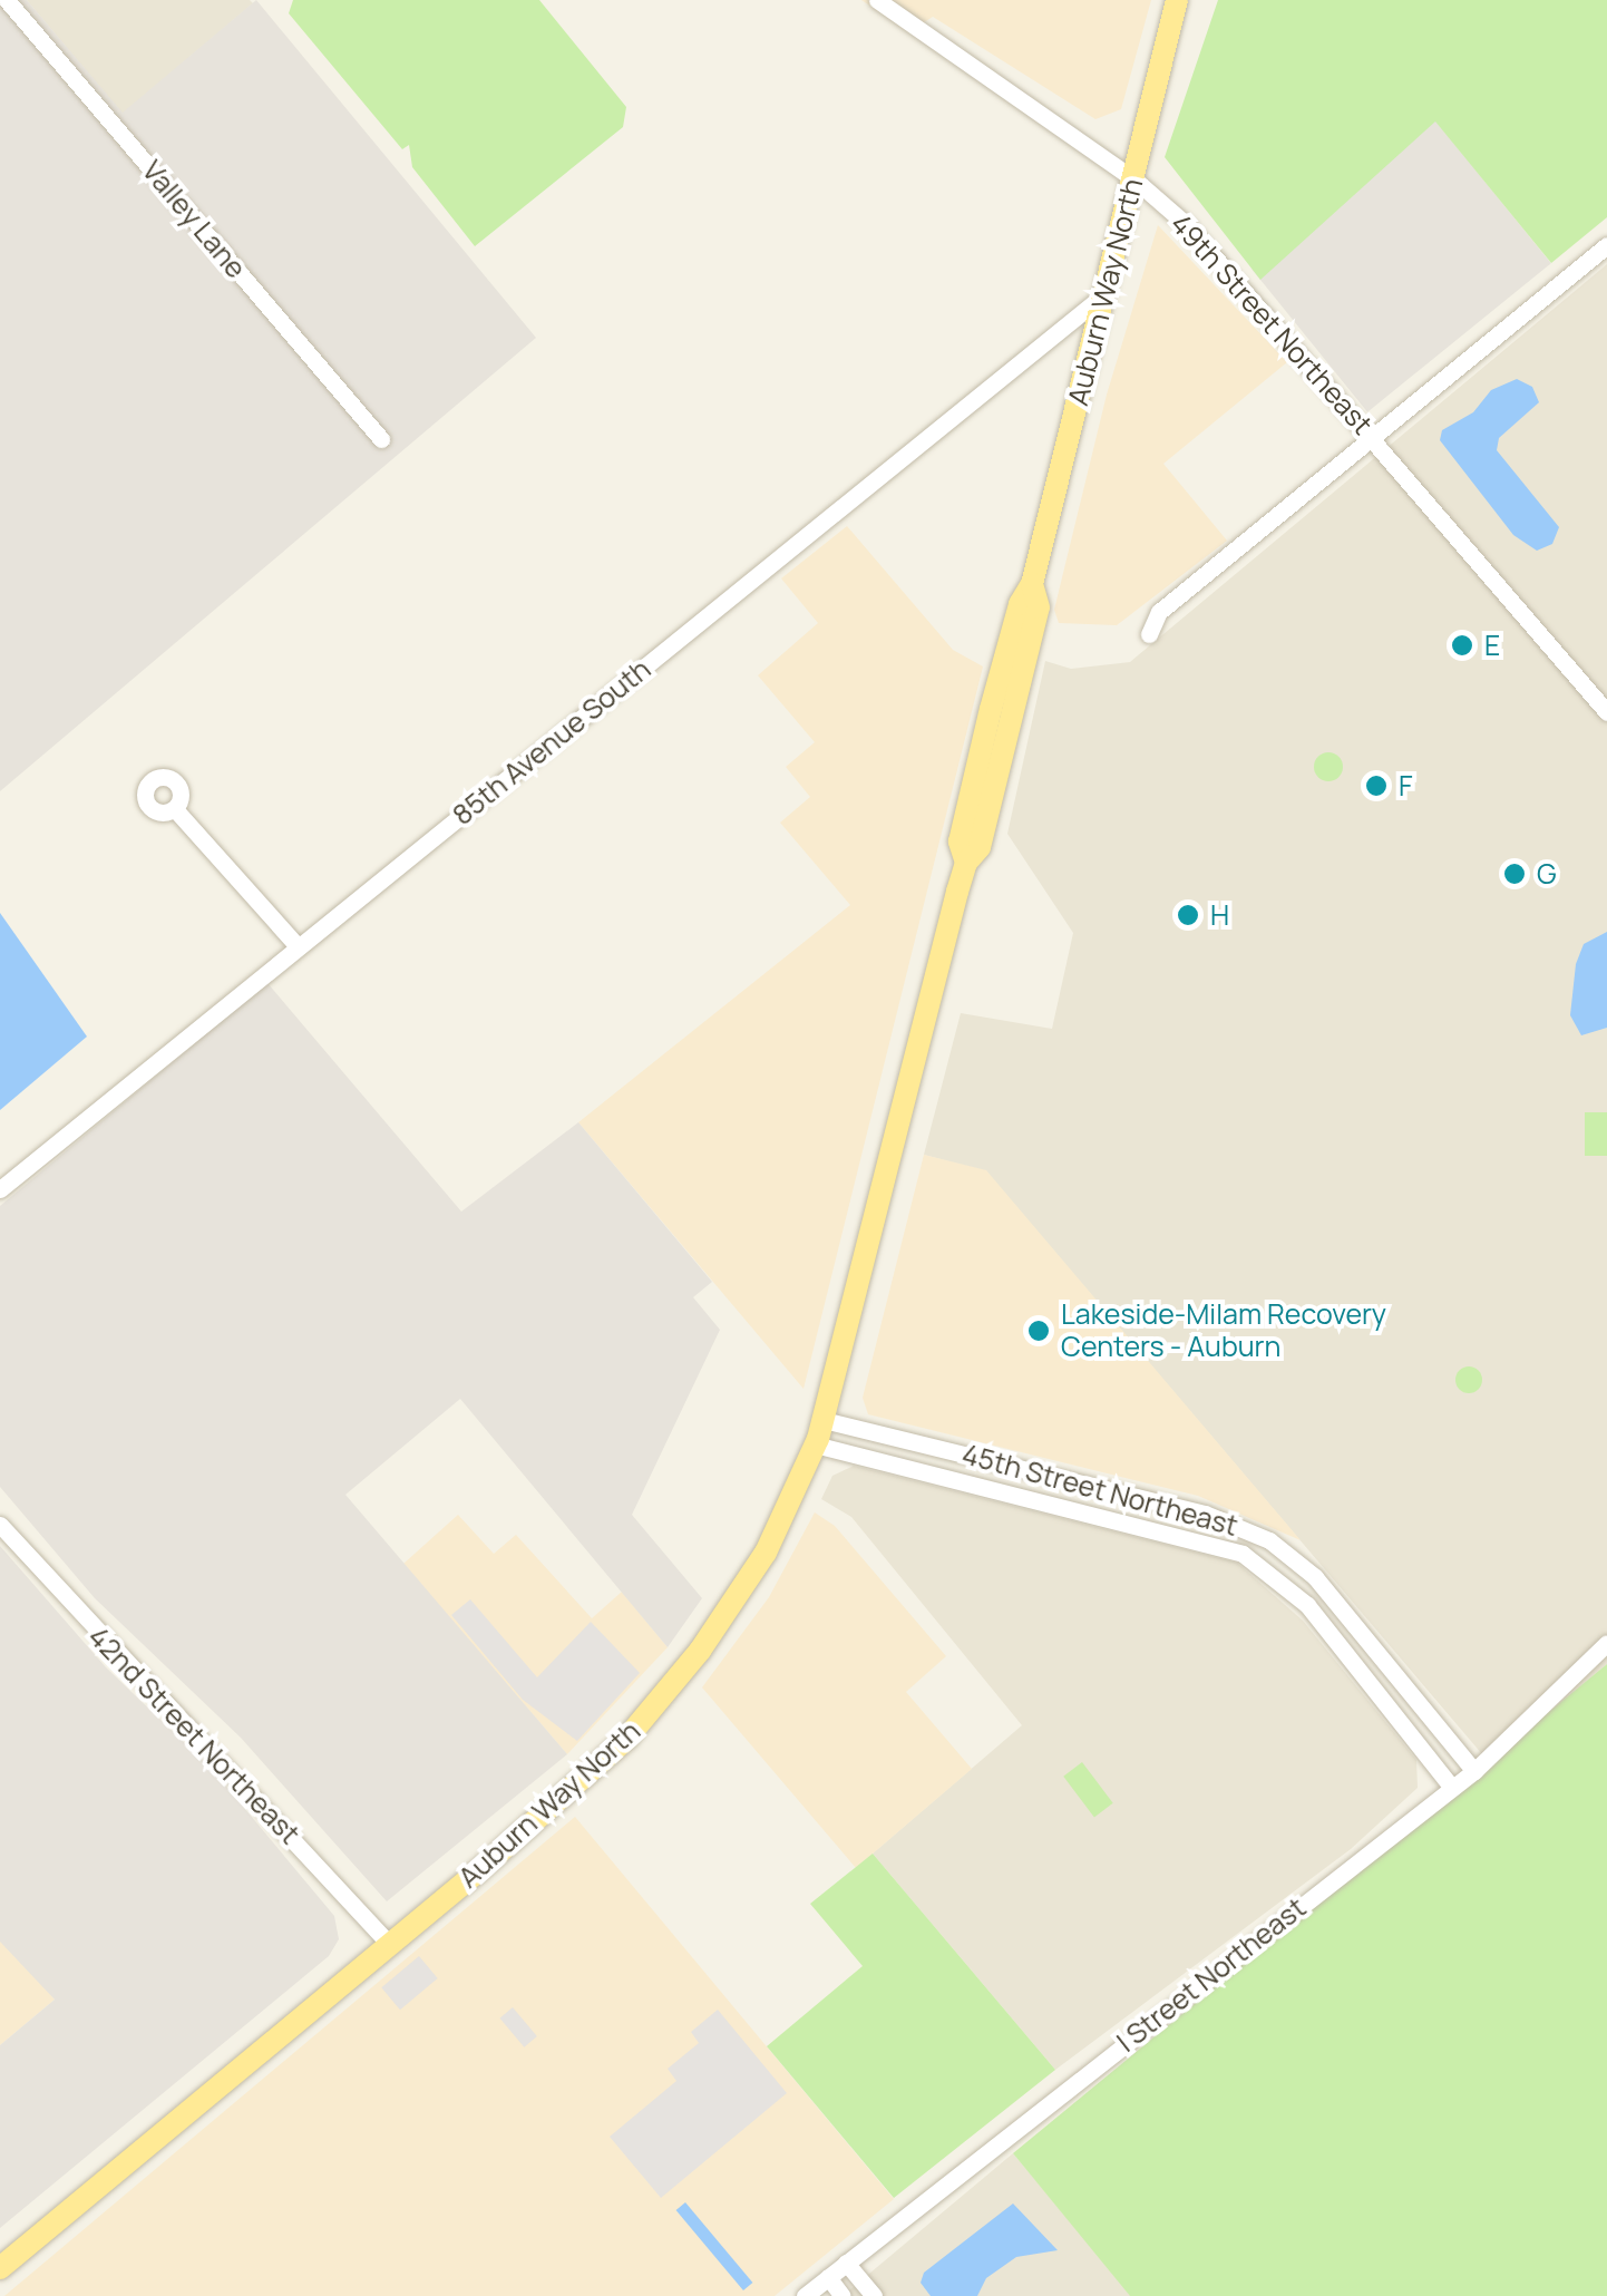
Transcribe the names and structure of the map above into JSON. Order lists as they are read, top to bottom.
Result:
{
  "streets": {
    "main road": ["Auburn Way North"],
    "street": [
      "Valley Lane",
      "49th Street Northeast",
      "85th Avenue South",
      "45th Street Northeast",
      "42nd Street Northeast",
      "I Street Northeast"
    ]
  },
  "crossings": [
    ["Auburn Way North", "49th Street Northeast"],
    ["Auburn Way North", "85th Avenue South"],
    ["Auburn Way North", "45th Street Northeast"],
    ["Auburn Way North", "42nd Street Northeast"],
    ["45th Street Northeast", "I Street Northeast"]
  ],
  "places": [
    "E",
    "F",
    "G",
    "H",
    "Lakeside-Milam Recovery Centers - Auburn"
  ]
}
